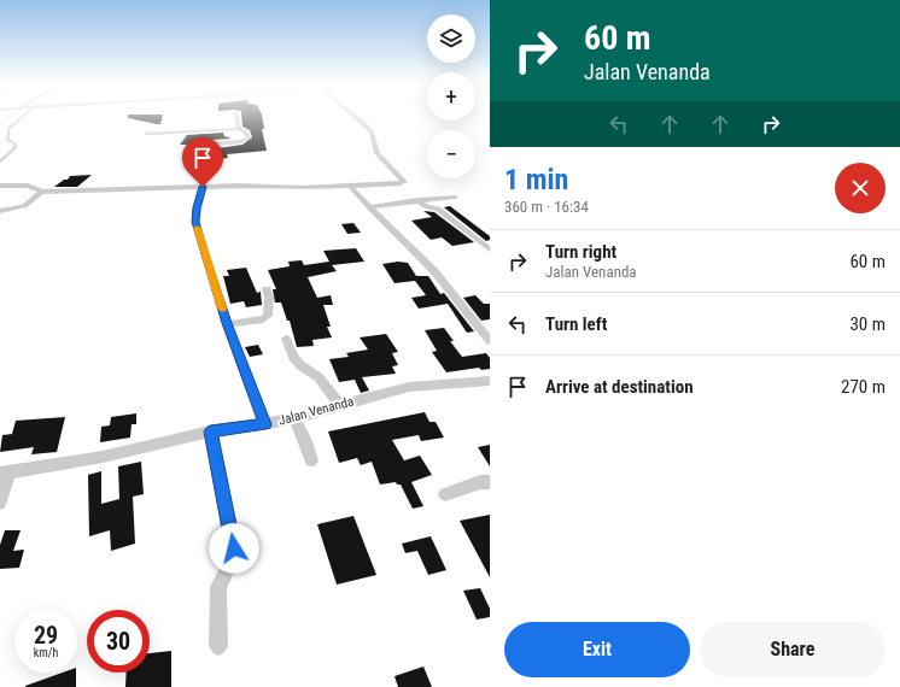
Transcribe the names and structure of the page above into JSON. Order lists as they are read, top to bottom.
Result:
{
  "streets": {
    "street": ["Jalan Venanda"]
  },
  "page": {
    "turn": ["60 m", "Jalan Venanda"],
    "map_buttons": ["+", "−"],
    "heading": ["1 min", "360 m · 16:34"],
    "list": [
      {
        "name": "Turn right",
        "note": "Jalan Venanda",
        "value": "60 m"
      },
      {
        "name": "Turn left",
        "value": "30 m"
      },
      {
        "name": "Arrive at destination",
        "value": "270 m"
      }
    ],
    "speed": "29 km/h",
    "limit": "30",
    "buttons": ["Exit", "Share"]
  }
}
